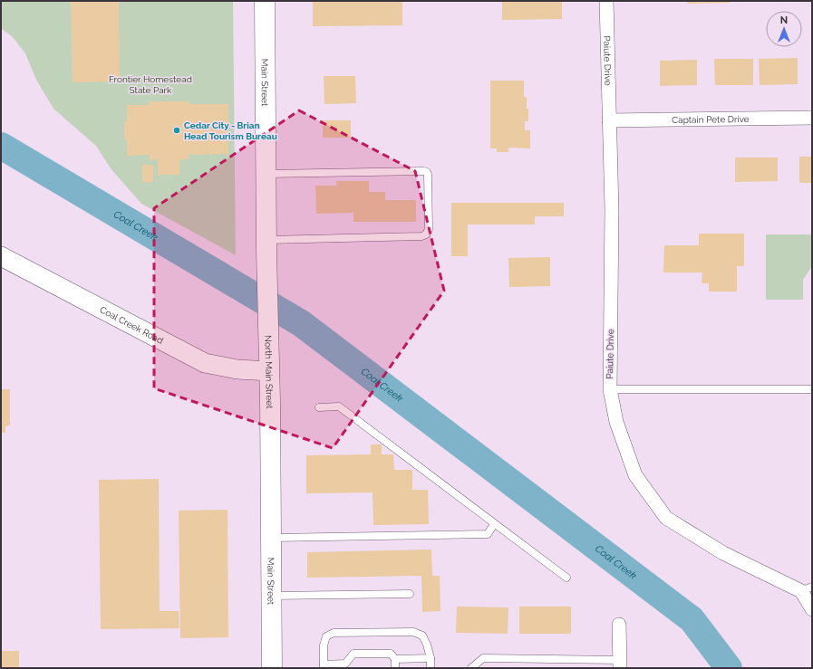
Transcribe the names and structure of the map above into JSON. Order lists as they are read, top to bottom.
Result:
{
  "streets": {
    "main road": ["Main Street", "Coal Creek Road", "North Main Street"],
    "street": ["Paiute Drive", "Captain Pete Drive"]
  },
  "crossings": [
    ["Paiute Drive", "Captain Pete Drive"],
    ["Main Street", "North Main Street"],
    ["Coal Creek Road", "North Main Street"]
  ],
  "water": ["Coal Creek"],
  "parks": ["Frontier Homestead State Park"],
  "places": ["Cedar City - Brian Head Tourism Bureau"],
  "north": "top"
}
